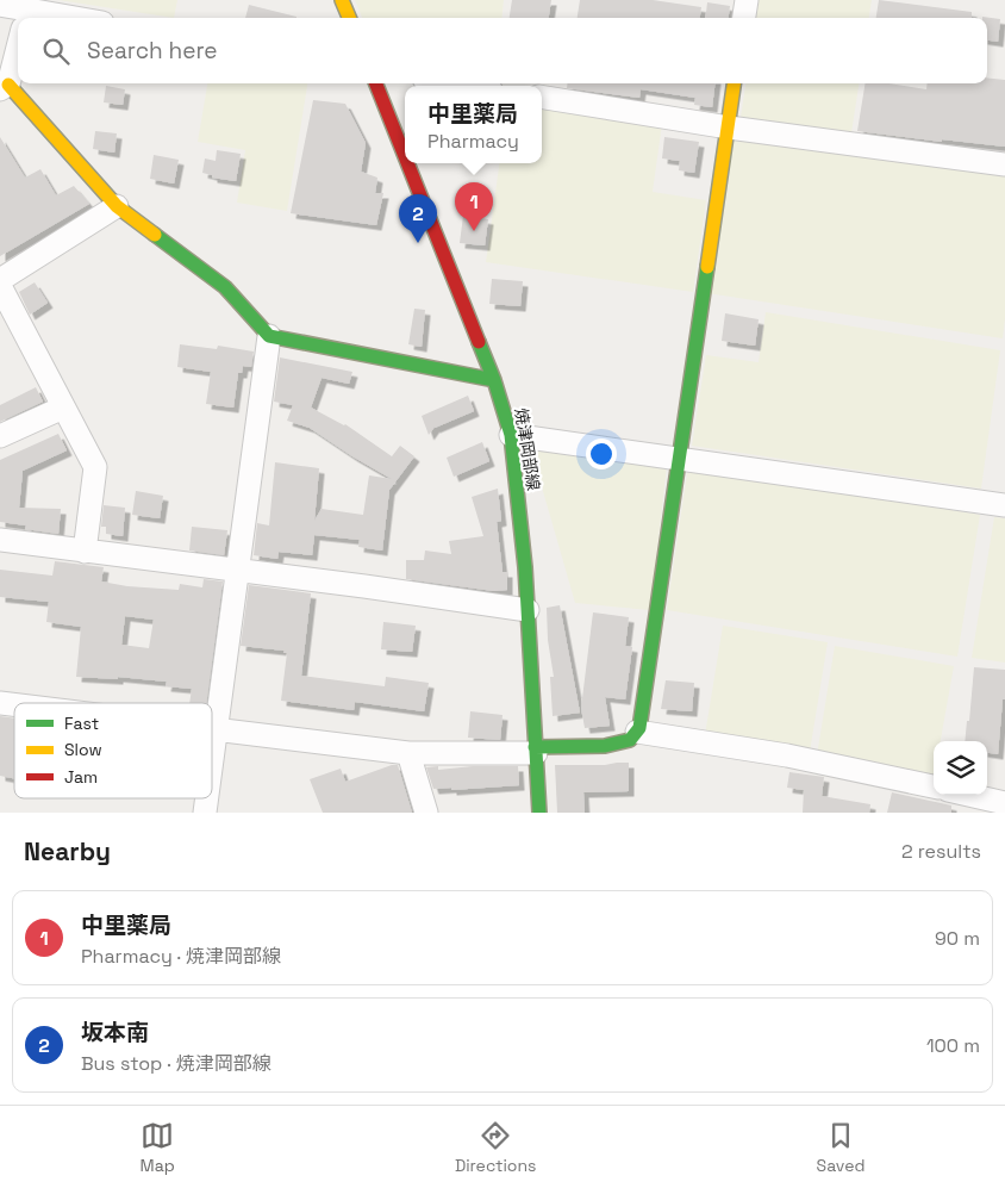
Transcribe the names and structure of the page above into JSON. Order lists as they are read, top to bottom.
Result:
{
  "streets": {
    "street": ["焼津岡部線"]
  },
  "legend": ["Fast", "Slow", "Jam"],
  "page": {
    "search": "Search here",
    "popup": ["中里薬局", "Pharmacy"],
    "pins": ["1", "2"],
    "heading": ["Nearby", "2 results"],
    "list": [
      {
        "mark": "1",
        "name": "中里薬局",
        "note": "Pharmacy · 焼津岡部線",
        "value": "90 m"
      },
      {
        "mark": "2",
        "name": "坂本南",
        "note": "Bus stop · 焼津岡部線",
        "value": "100 m"
      }
    ],
    "nav": ["Map", "Directions", "Saved"]
  }
}
